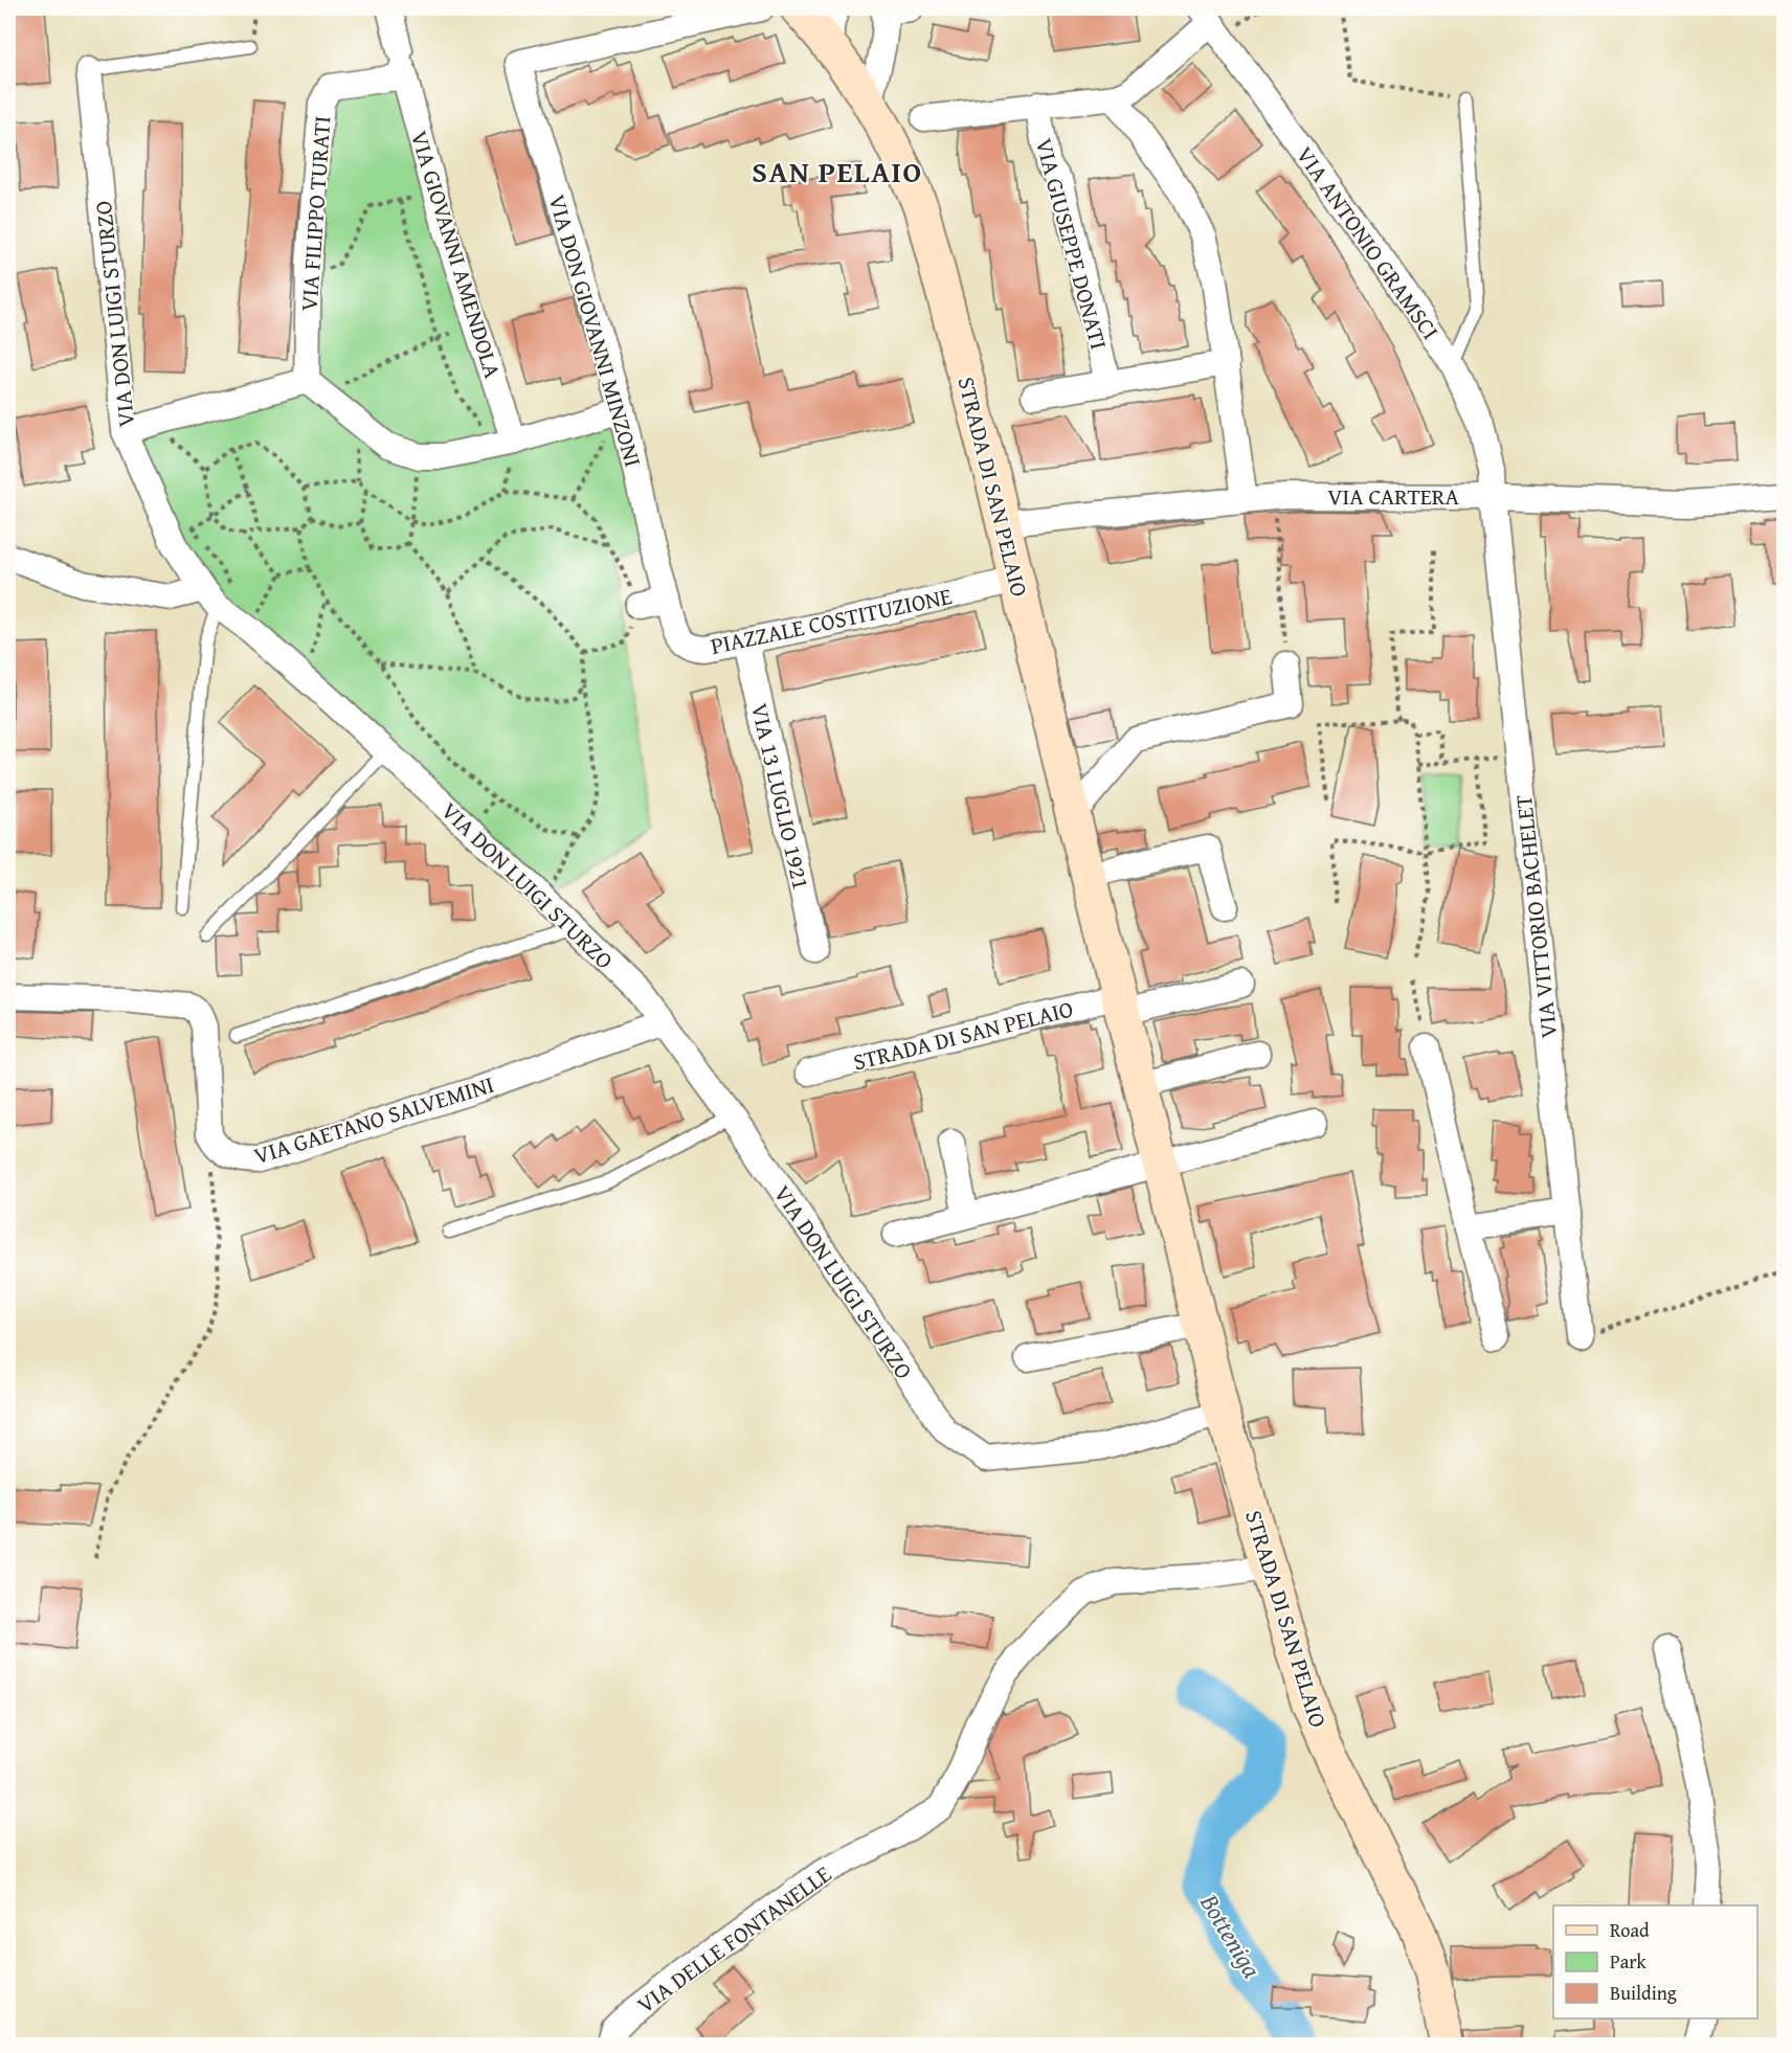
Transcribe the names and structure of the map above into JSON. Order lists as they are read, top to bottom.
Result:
{
  "streets": {
    "main road": ["STRADA DI SAN PELAIO"],
    "street": [
      "VIA FILIPPO TURATI",
      "VIA ANTONIO GRAMSCI",
      "VIA GIUSEPPE DONATI",
      "VIA GIOVANNI AMENDOLA",
      "VIA DON LUIGI STURZO",
      "VIA DON GIOVANNI MINZONI",
      "VIA CARTERA",
      "PIAZZALE COSTITUZIONE",
      "VIA 13 LUGLIO 1921",
      "VIA VITTORIO BACHELET",
      "VIA GAETANO SALVEMINI",
      "VIA DELLE FONTANELLE"
    ]
  },
  "crossings": [
    ["VIA FILIPPO TURATI", "VIA GIOVANNI AMENDOLA"],
    ["VIA ANTONIO GRAMSCI", "VIA CARTERA"],
    ["VIA ANTONIO GRAMSCI", "VIA VITTORIO BACHELET"],
    ["VIA DON LUIGI STURZO", "STRADA DI SAN PELAIO"],
    ["VIA DON LUIGI STURZO", "VIA GAETANO SALVEMINI"],
    ["VIA DON GIOVANNI MINZONI", "PIAZZALE COSTITUZIONE"],
    ["STRADA DI SAN PELAIO", "VIA CARTERA"],
    ["STRADA DI SAN PELAIO", "PIAZZALE COSTITUZIONE"],
    ["STRADA DI SAN PELAIO", "VIA DELLE FONTANELLE"],
    ["VIA CARTERA", "VIA VITTORIO BACHELET"],
    ["PIAZZALE COSTITUZIONE", "VIA 13 LUGLIO 1921"]
  ],
  "districts": ["SAN PELAIO"],
  "water": ["Botteniga"],
  "legend": ["Road", "Park", "Building"]
}
